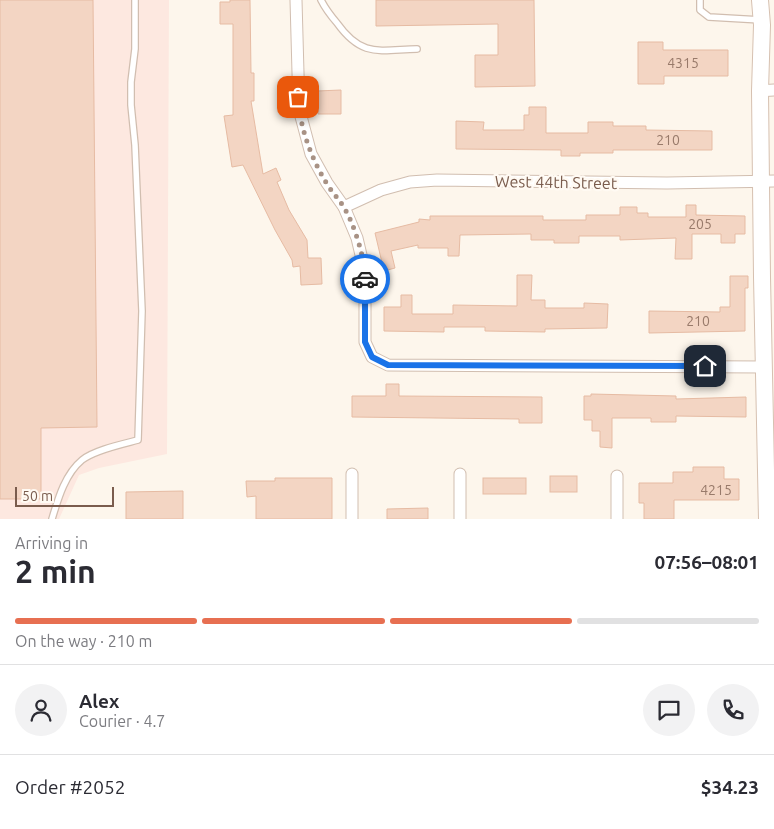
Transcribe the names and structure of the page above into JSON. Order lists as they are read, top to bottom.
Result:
{
  "streets": {
    "street": ["West 44th Street"]
  },
  "house_numbers": [
    "4315",
    "210",
    "205",
    "210",
    "4215"
  ],
  "scale_bar": "50 m",
  "page": {
    "scale": "50 m",
    "heading": ["2 min", "Arriving in", "07:56–08:01"],
    "panel": [
      "Alex",
      "Courier · 4.7",
      "Order #2052",
      "$34.23"
    ],
    "bar": "On the way · 210 m"
  }
}
